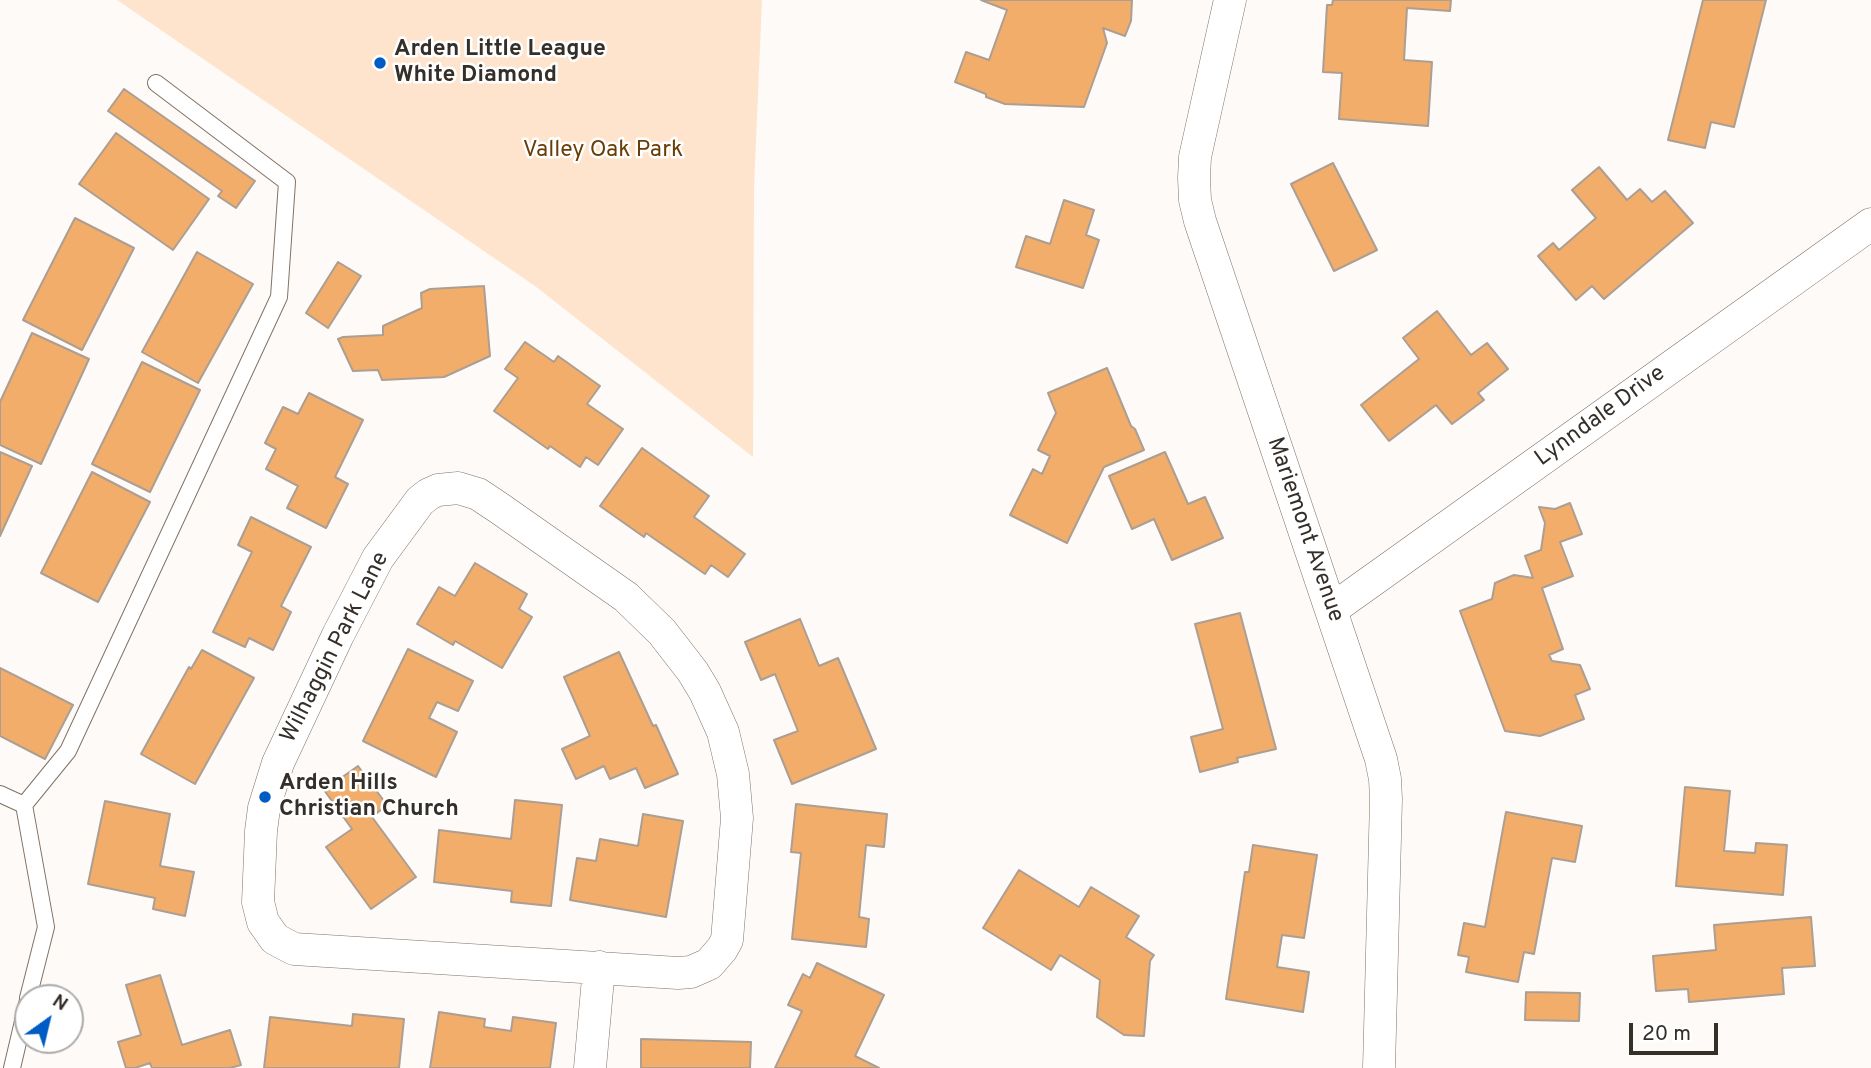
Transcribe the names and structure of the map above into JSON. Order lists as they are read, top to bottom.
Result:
{
  "streets": {
    "street": ["Lynndale Drive", "Mariemont Avenue", "Wilhaggin Park Lane"]
  },
  "crossings": [
    ["Lynndale Drive", "Mariemont Avenue"]
  ],
  "parks": ["Valley Oak Park"],
  "places": ["Arden Little League White Diamond", "Arden Hills Christian Church"],
  "scale_bar": "20 m",
  "north": "top right"
}
